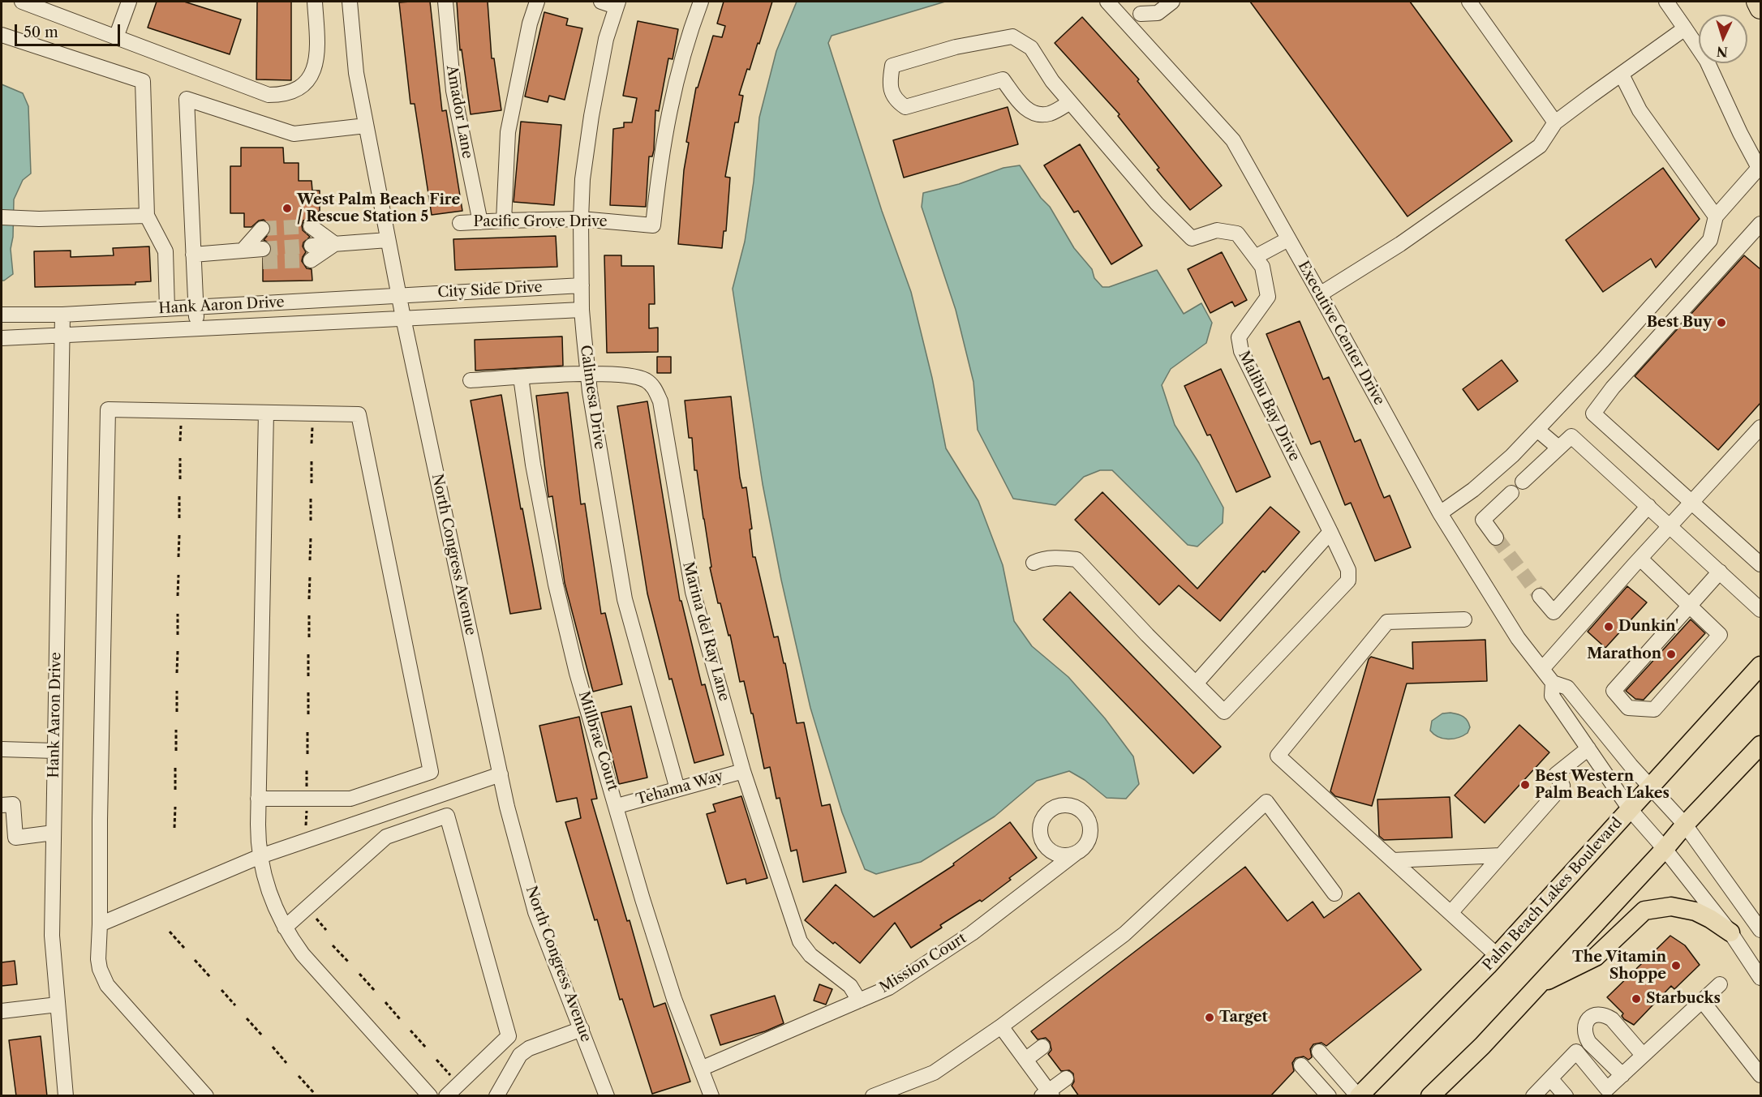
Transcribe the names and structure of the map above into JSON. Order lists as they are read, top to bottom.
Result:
{
  "streets": {
    "main road": ["Palm Beach Lakes Boulevard"],
    "street": [
      "Amador Lane",
      "Pacific Grove Drive",
      "City Side Drive",
      "Hank Aaron Drive",
      "Executive Center Drive",
      "Calimesa Drive",
      "Malibu Bay Drive",
      "North Congress Avenue",
      "Marina del Ray Lane",
      "Millbrae Court",
      "Tehama Way",
      "Mission Court"
    ]
  },
  "crossings": [
    ["Amador Lane", "Pacific Grove Drive"],
    ["Pacific Grove Drive", "Calimesa Drive"],
    ["City Side Drive", "Hank Aaron Drive"],
    ["City Side Drive", "Calimesa Drive"],
    ["City Side Drive", "North Congress Avenue"],
    ["Hank Aaron Drive", "North Congress Avenue"],
    ["Executive Center Drive", "Palm Beach Lakes Boulevard"],
    ["Calimesa Drive", "Marina del Ray Lane"],
    ["Calimesa Drive", "Tehama Way"],
    ["Marina del Ray Lane", "Millbrae Court"],
    ["Marina del Ray Lane", "Tehama Way"],
    ["Marina del Ray Lane", "Mission Court"],
    ["Millbrae Court", "Tehama Way"],
    ["Millbrae Court", "Mission Court"]
  ],
  "places": [
    "West Palm Beach Fire / Rescue Station 5",
    "Best Buy",
    "Dunkin'",
    "Marathon",
    "Best Western Palm Beach Lakes",
    "The Vitamin Shoppe",
    "Starbucks",
    "Target"
  ],
  "scale_bar": "50 m",
  "north": "bottom"
}
